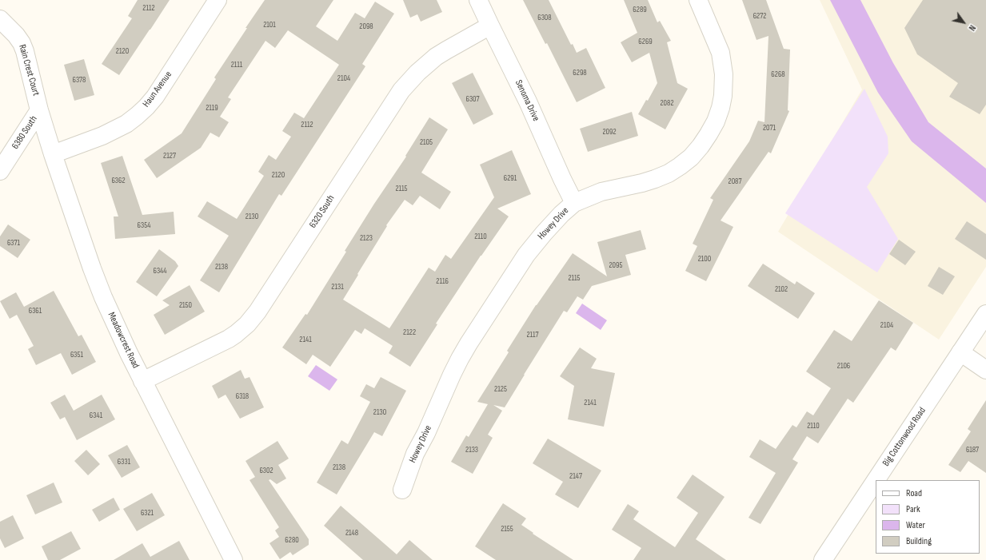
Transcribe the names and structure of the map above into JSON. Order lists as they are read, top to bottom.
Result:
{
  "streets": {
    "street": [
      "Rain Crest Court",
      "Haun Avenue",
      "Senoma Drive",
      "6380 South",
      "6320 South",
      "Howey Drive",
      "Meadowcrest Road",
      "Big Cottonwood Road"
    ]
  },
  "crossings": [
    ["Rain Crest Court", "6380 South"],
    ["Rain Crest Court", "Meadowcrest Road"],
    ["Haun Avenue", "Meadowcrest Road"],
    ["Senoma Drive", "6320 South"],
    ["Senoma Drive", "Howey Drive"],
    ["6380 South", "Meadowcrest Road"],
    ["6320 South", "Meadowcrest Road"]
  ],
  "house_numbers": [
    "2112",
    "6289",
    "6272",
    "6308",
    "2101",
    "2098",
    "6269",
    "2120",
    "2111",
    "6298",
    "6268",
    "2104",
    "6378",
    "6307",
    "2082",
    "2119",
    "2112",
    "2071",
    "2092",
    "2105",
    "2127",
    "2120",
    "6291",
    "6362",
    "2087",
    "2115",
    "2130",
    "6354",
    "2110",
    "2123",
    "6371",
    "2100",
    "2095",
    "2138",
    "6344",
    "2115",
    "2116",
    "2131",
    "2102",
    "2150",
    "6361",
    "2104",
    "2122",
    "2117",
    "2141",
    "6351",
    "2106",
    "2125",
    "6318",
    "2141",
    "2130",
    "6341",
    "2110",
    "2133",
    "6187",
    "6331",
    "2138",
    "6302",
    "2147",
    "6321",
    "2155",
    "2148",
    "6280"
  ],
  "legend": [
    "Road",
    "Park",
    "Water",
    "Building"
  ],
  "north": "bottom right"
}
